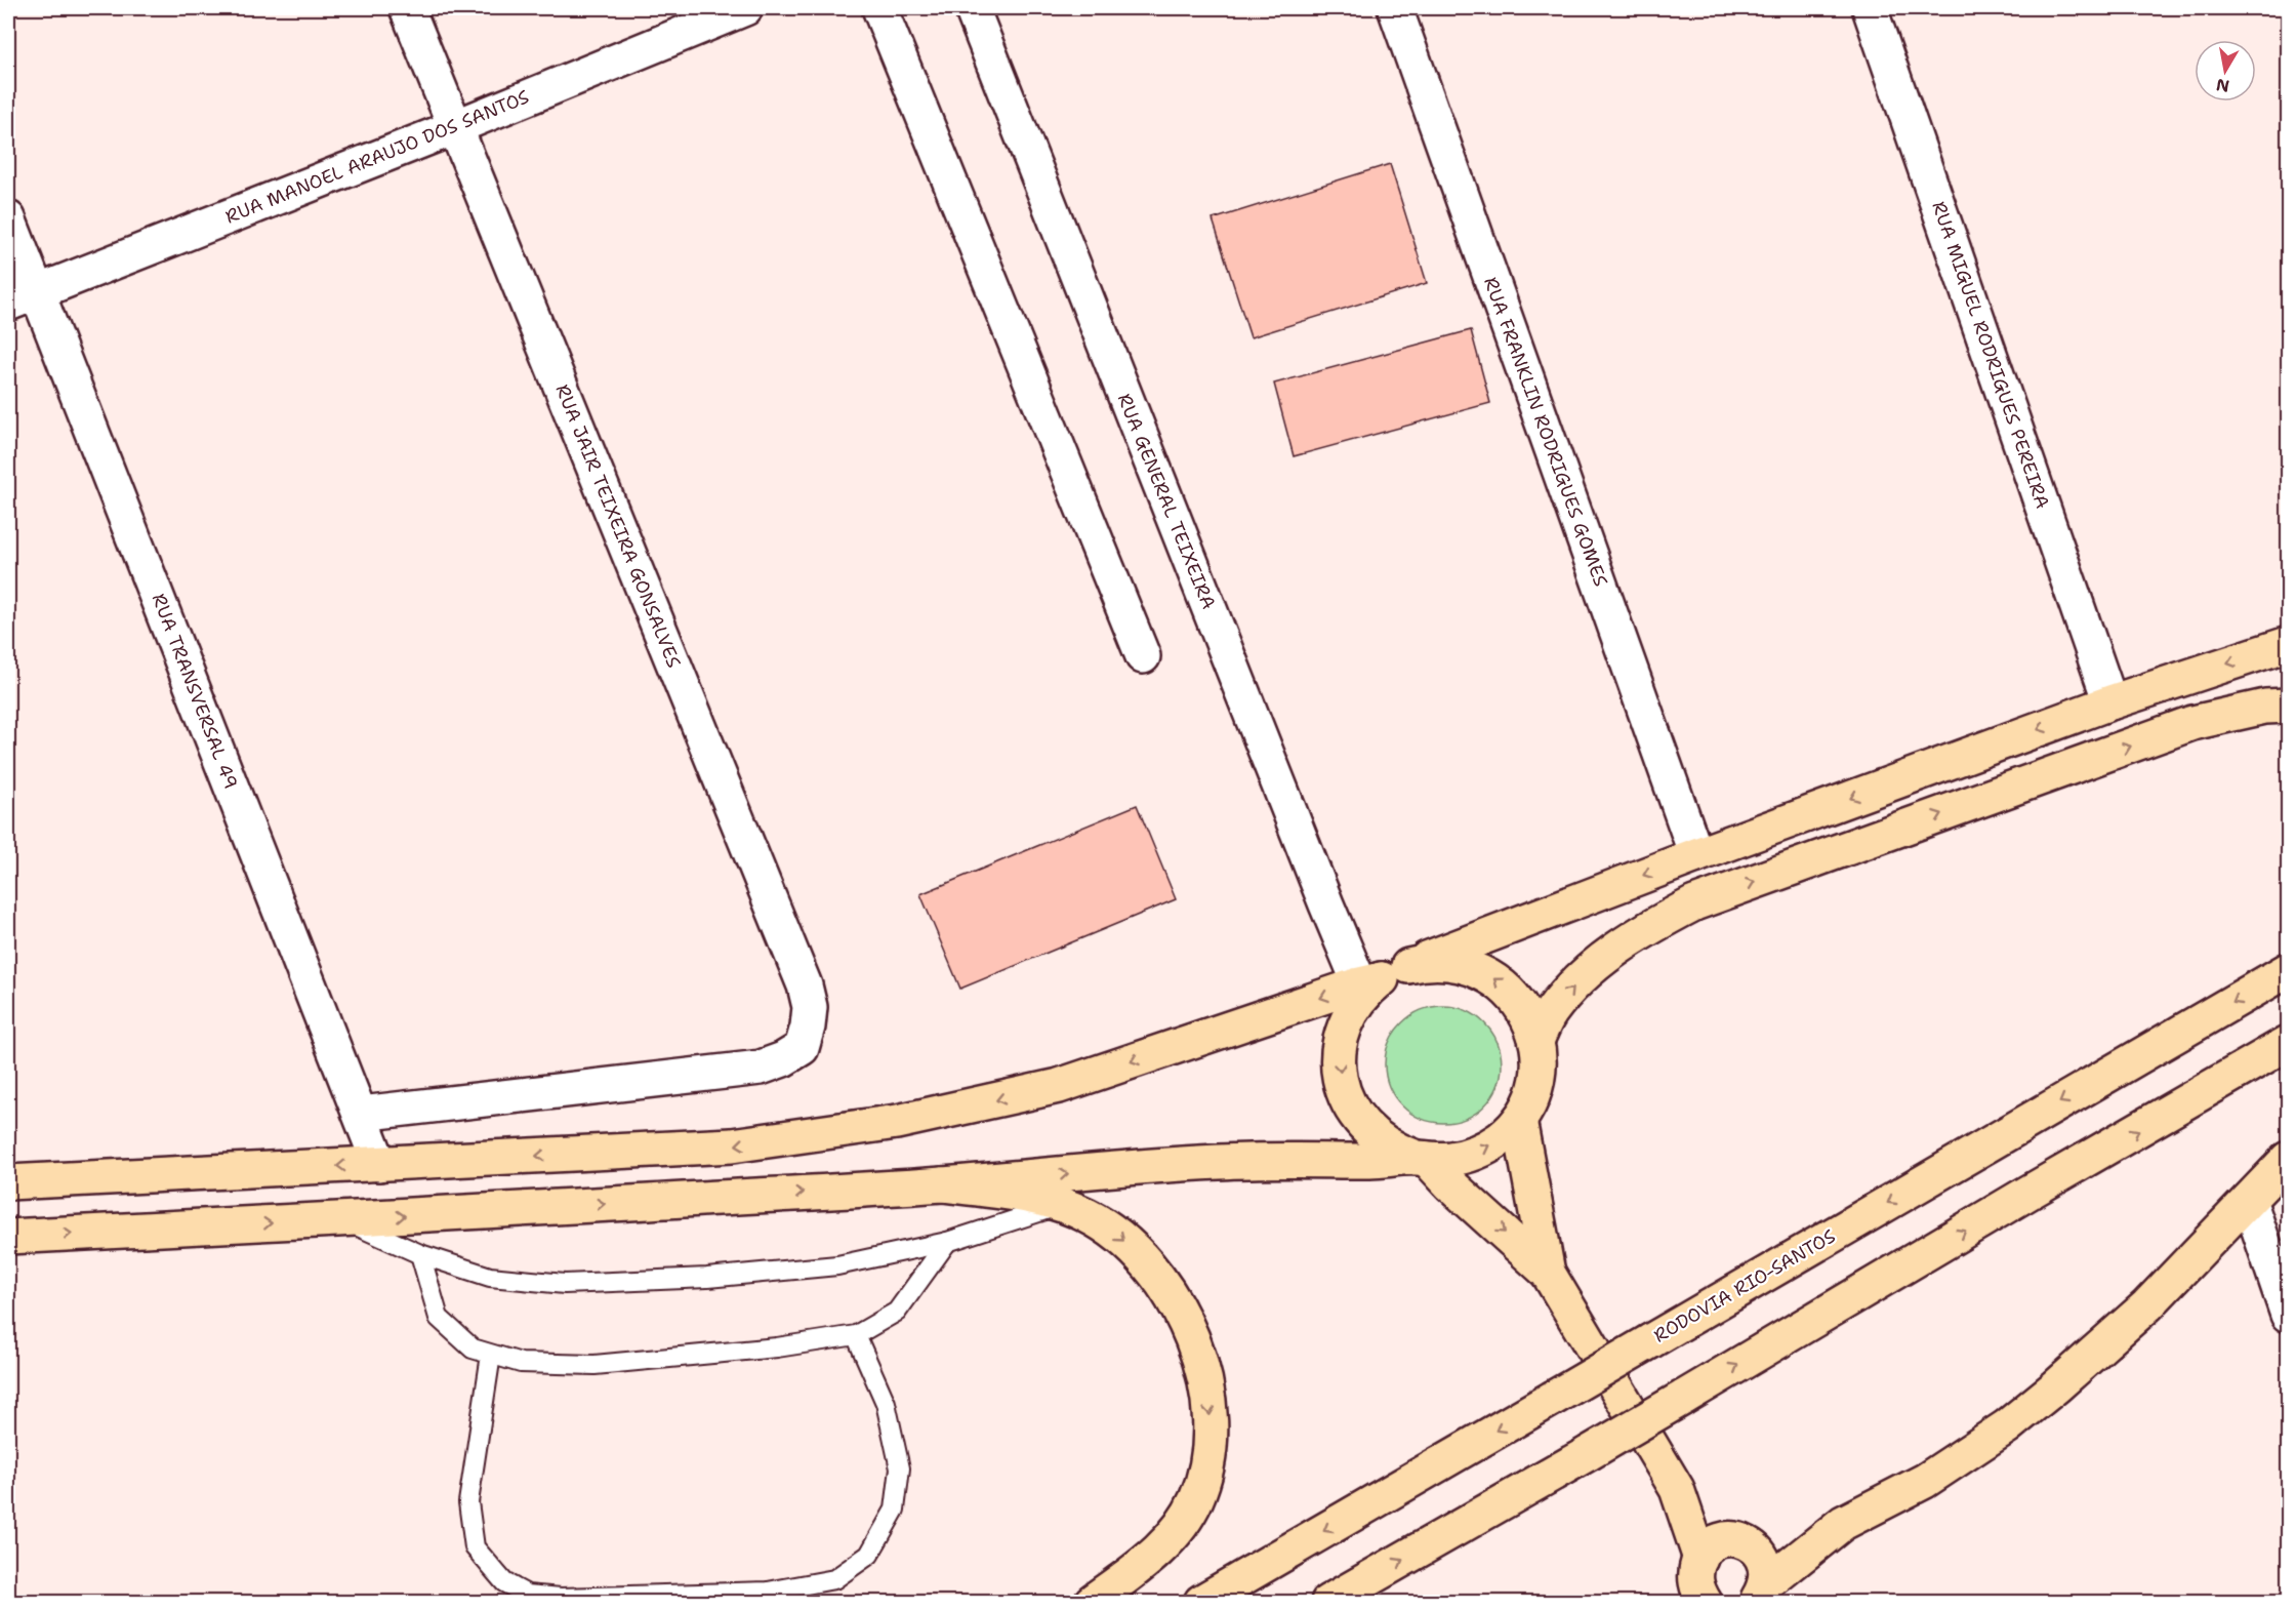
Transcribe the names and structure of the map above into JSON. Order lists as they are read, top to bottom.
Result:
{
  "streets": {
    "main road": ["RODOVIA RIO-SANTOS"],
    "street": [
      "RUA MANOEL ARAUJO DOS SANTOS",
      "RUA MIGUEL RODRIGUES PEREIRA",
      "RUA FRANKLIN RODRIGUES GOMES",
      "RUA GENERAL TEIXEIRA",
      "RUA JAIR TEIXEIRA GONSALVES",
      "RUA TRANSVERSAL 49"
    ]
  },
  "crossings": [
    ["RUA MANOEL ARAUJO DOS SANTOS", "RUA JAIR TEIXEIRA GONSALVES"],
    ["RUA MANOEL ARAUJO DOS SANTOS", "RUA TRANSVERSAL 49"],
    ["RUA JAIR TEIXEIRA GONSALVES", "RUA TRANSVERSAL 49"]
  ],
  "north": "bottom"
}
